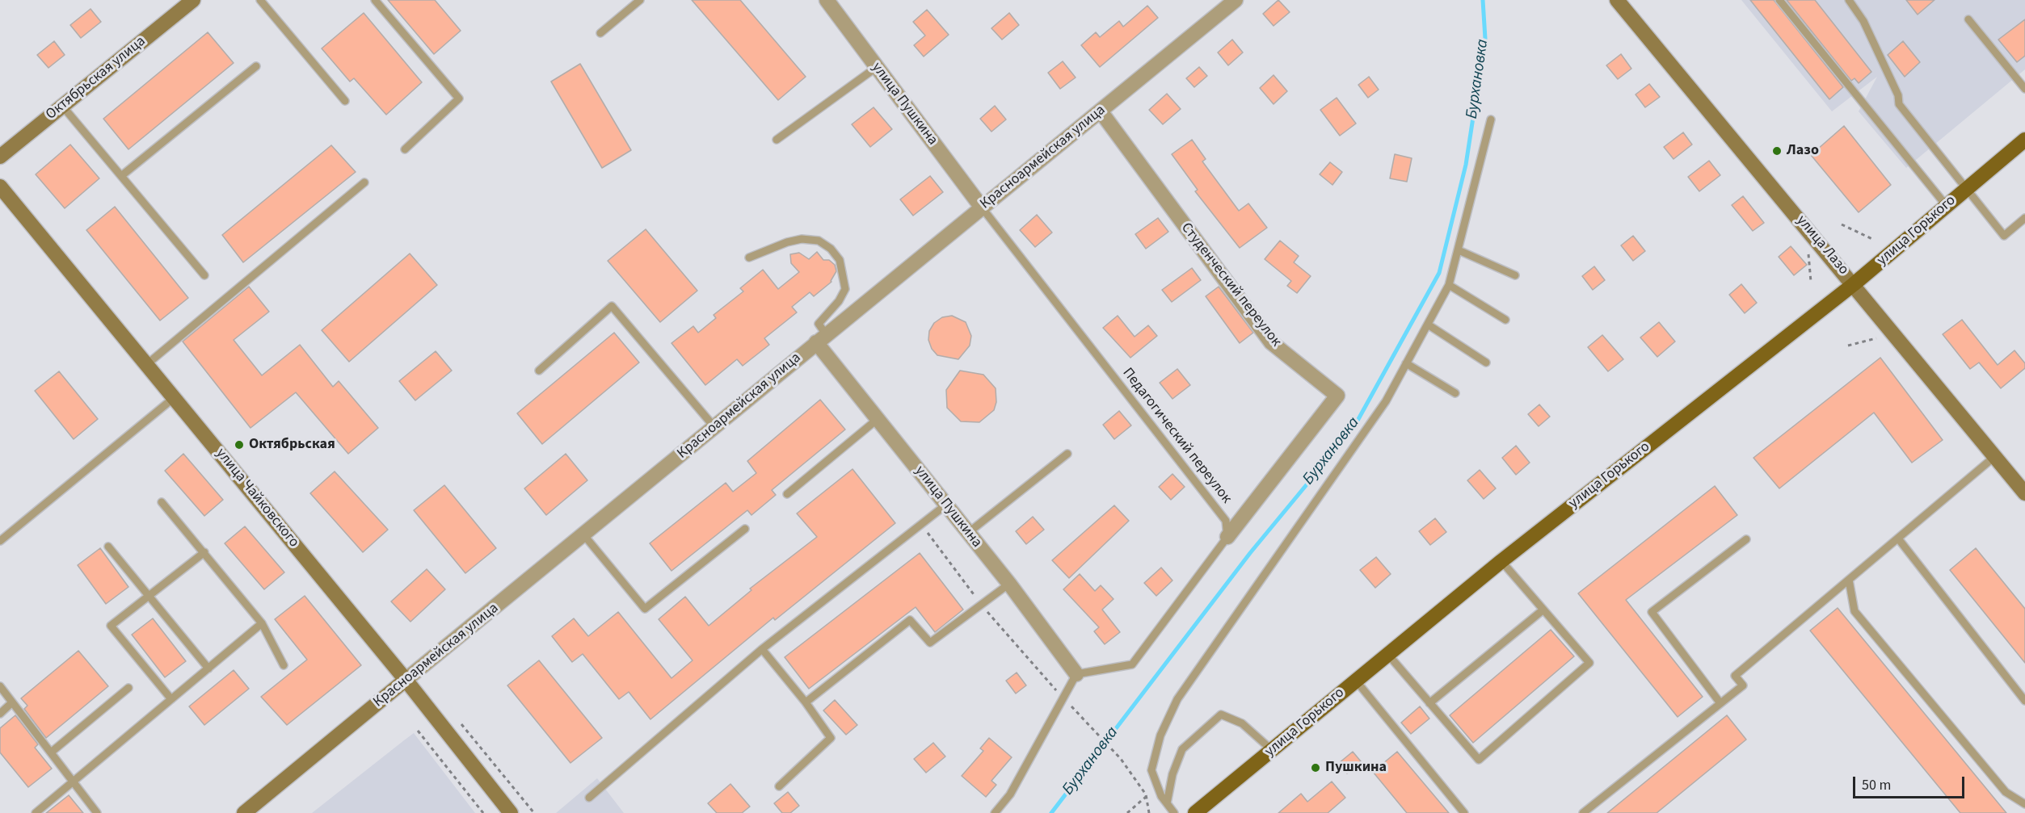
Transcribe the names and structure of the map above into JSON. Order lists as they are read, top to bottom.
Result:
{
  "streets": {
    "main road": [
      "Октябрьская улица",
      "Красноармейская улица",
      "улица Горького",
      "улица Лазо",
      "улица Чайковского"
    ],
    "street": ["улица Пушкина", "Студенческий переулок"],
    "lane": ["Педагогический переулок"]
  },
  "crossings": [
    ["улица Пушкина", "Красноармейская улица"],
    ["улица Пушкина", "Педагогический переулок"],
    ["Красноармейская улица", "Студенческий переулок"],
    ["Красноармейская улица", "Педагогический переулок"],
    ["Красноармейская улица", "улица Чайковского"],
    ["улица Горького", "улица Лазо"],
    ["Студенческий переулок", "Педагогический переулок"]
  ],
  "water": ["Бурхановка"],
  "places": ["Лазо", "Октябрьская", "Пушкина"],
  "scale_bar": "50 m"
}
